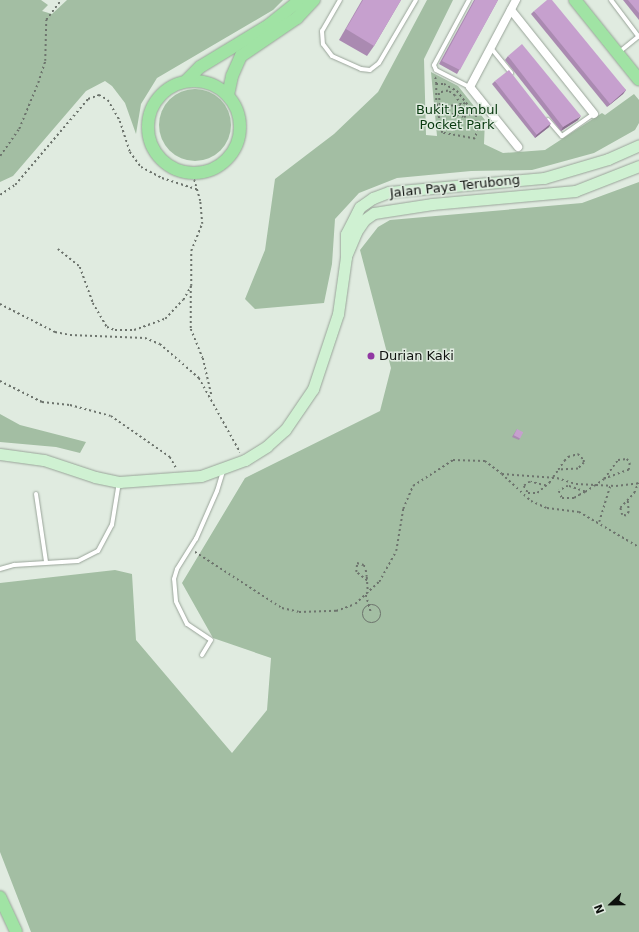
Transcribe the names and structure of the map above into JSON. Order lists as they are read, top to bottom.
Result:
{
  "streets": {
    "main road": ["Jalan Paya Terubong"]
  },
  "parks": ["Bukit Jambul Pocket Park"],
  "places": ["Durian Kaki"],
  "north": "left"
}
